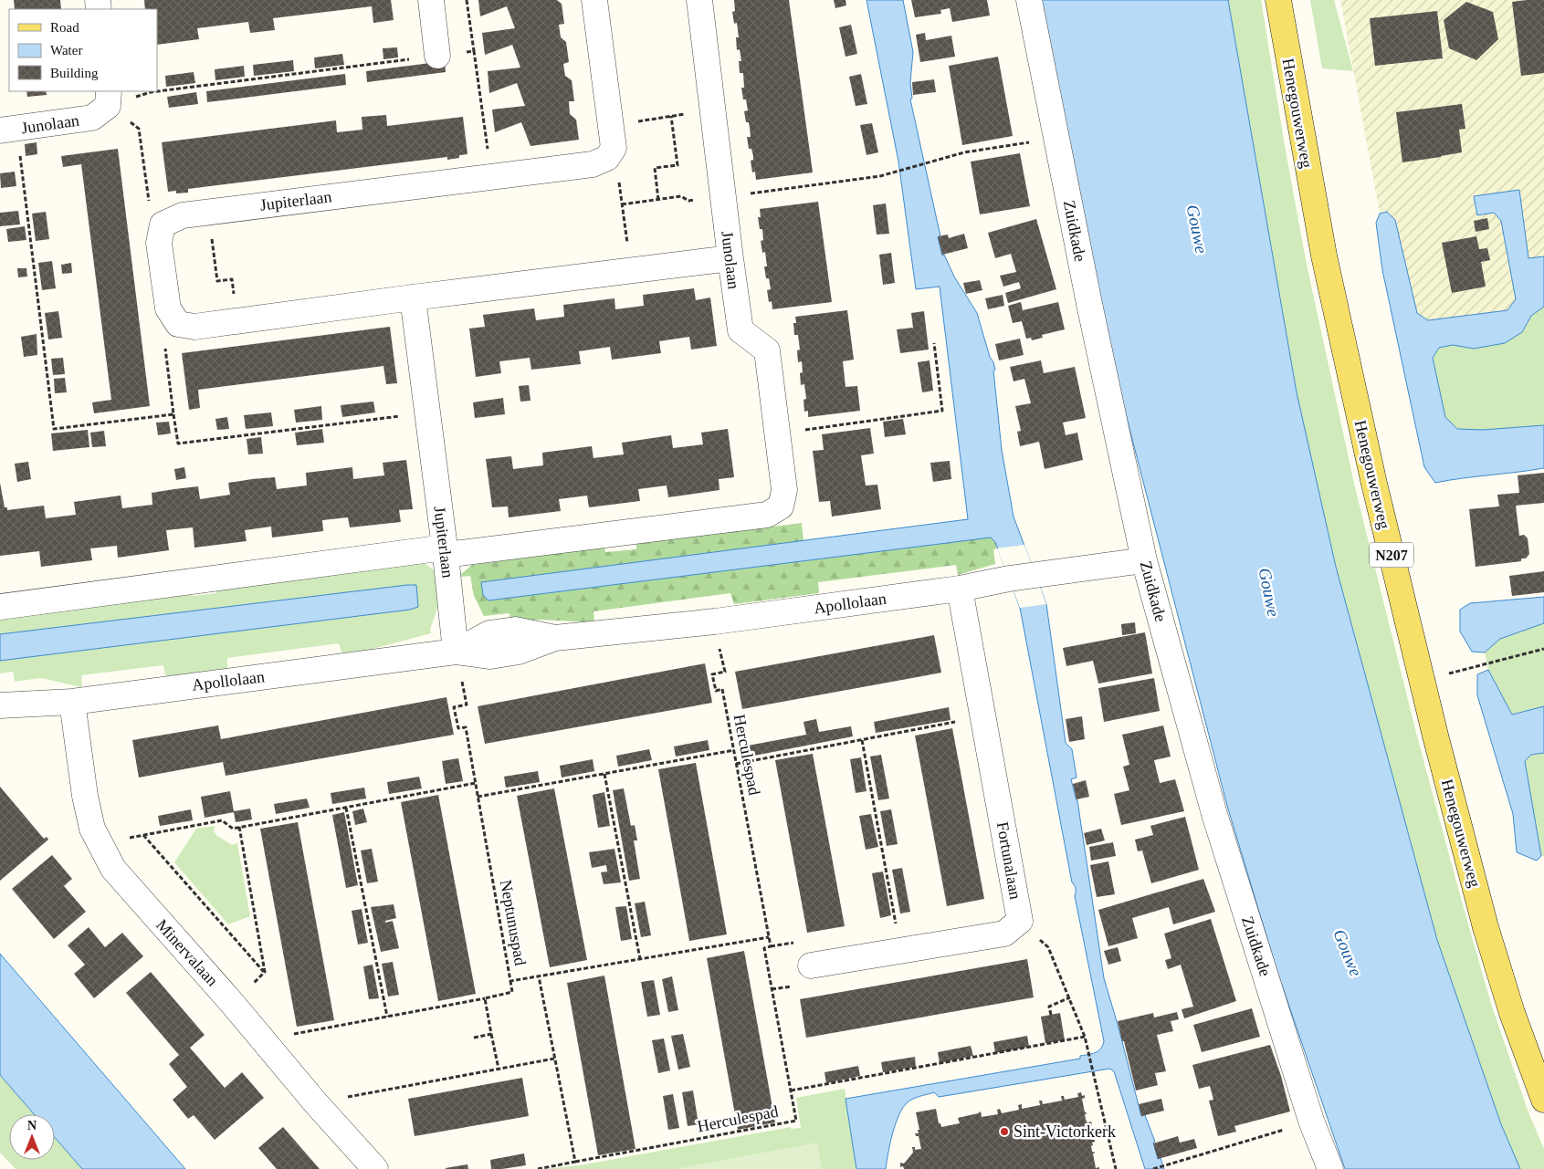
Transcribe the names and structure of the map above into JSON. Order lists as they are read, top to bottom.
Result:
{
  "streets": {
    "main road": ["Henegouwerweg", "N207"],
    "street": [
      "Junolaan",
      "Jupiterlaan",
      "Zuidkade",
      "Apollolaan",
      "Fortunalaan",
      "Minervalaan"
    ],
    "path": ["Herculespad", "Neptunuspad"]
  },
  "crossings": [
    ["Junolaan", "Jupiterlaan"],
    ["Jupiterlaan", "Apollolaan"],
    ["Zuidkade", "Apollolaan"],
    ["Apollolaan", "Herculespad"],
    ["Apollolaan", "Fortunalaan"],
    ["Apollolaan", "Minervalaan"],
    ["Herculespad", "Neptunuspad"]
  ],
  "water": ["Gouwe"],
  "places": ["Sint-Victorkerk"],
  "legend": ["Road", "Water", "Building"],
  "north": "top"
}
